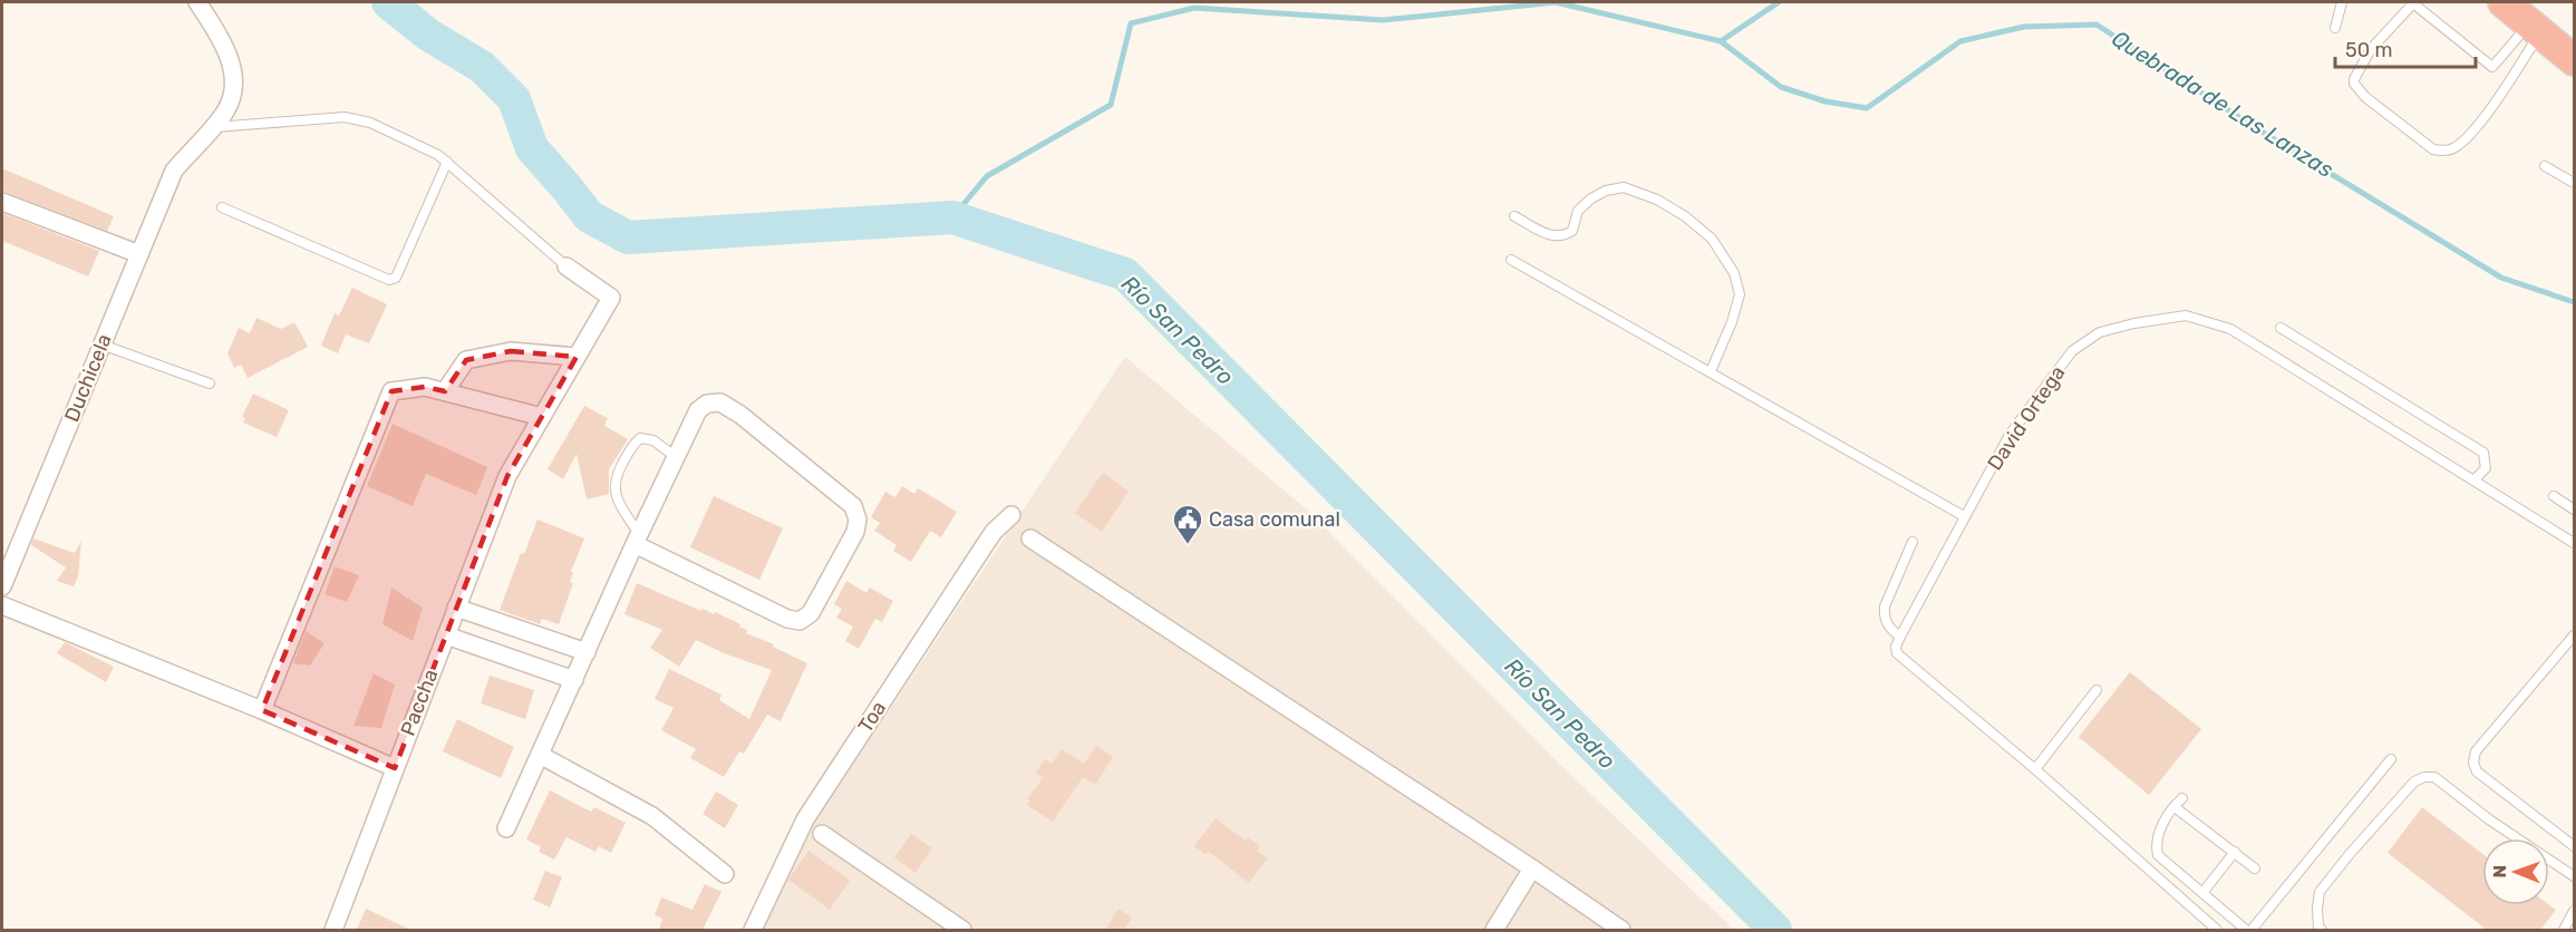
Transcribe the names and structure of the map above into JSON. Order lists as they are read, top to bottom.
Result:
{
  "streets": {
    "street": ["Duchicela", "Paccha", "Toa"],
    "lane": ["David Ortega"]
  },
  "water": ["Quebrada de Las Lanzas", "Río San Pedro"],
  "places": {
    "public building": ["Casa comunal"]
  },
  "scale_bar": "50 m",
  "north": "left"
}
